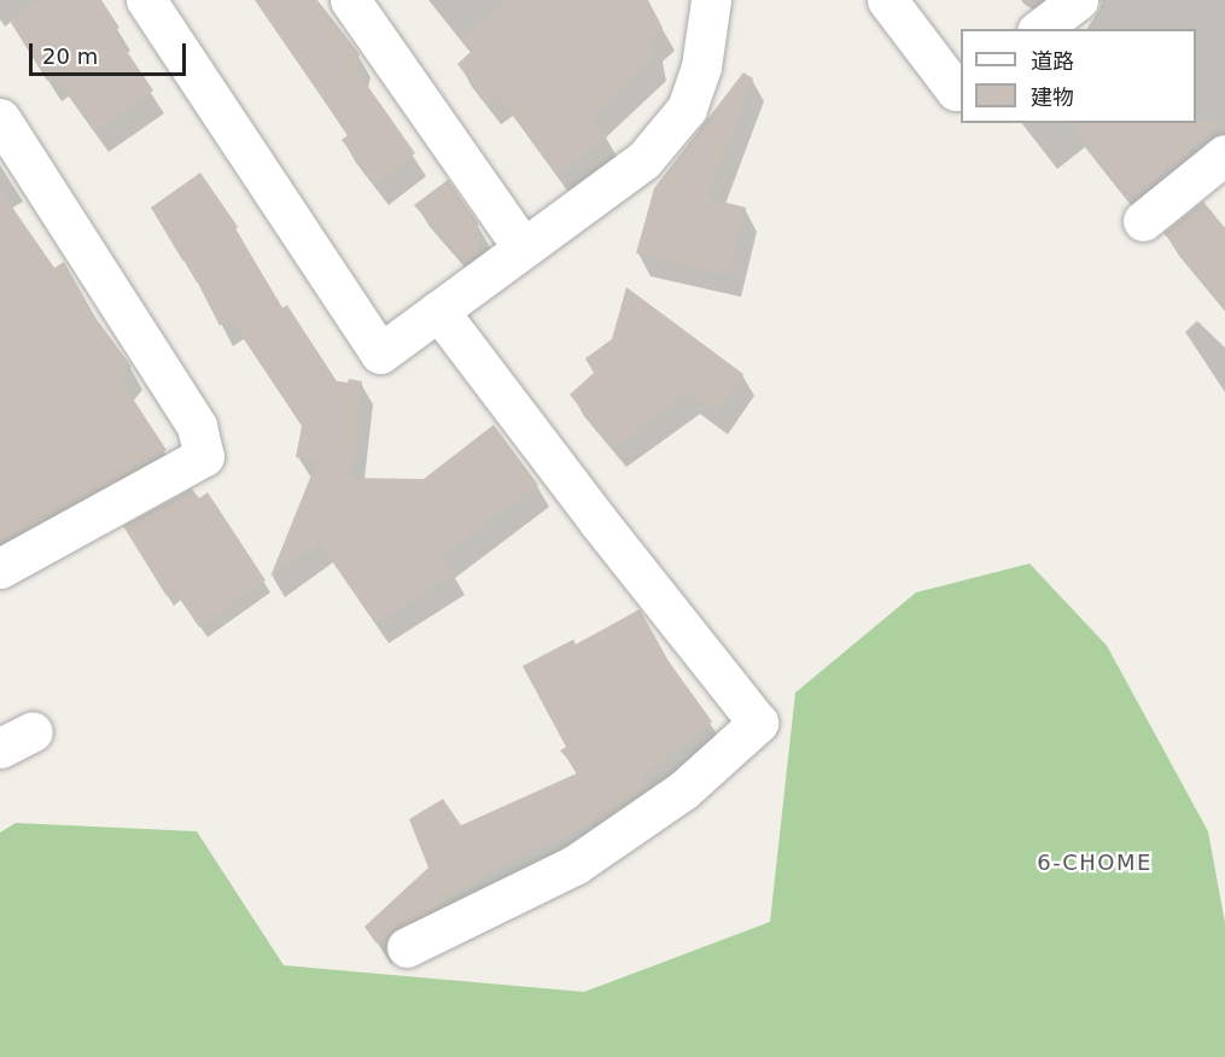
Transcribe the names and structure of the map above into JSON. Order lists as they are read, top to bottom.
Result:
{
  "districts": ["6-CHOME"],
  "legend": ["道路", "建物"],
  "scale_bar": "20 m"
}
